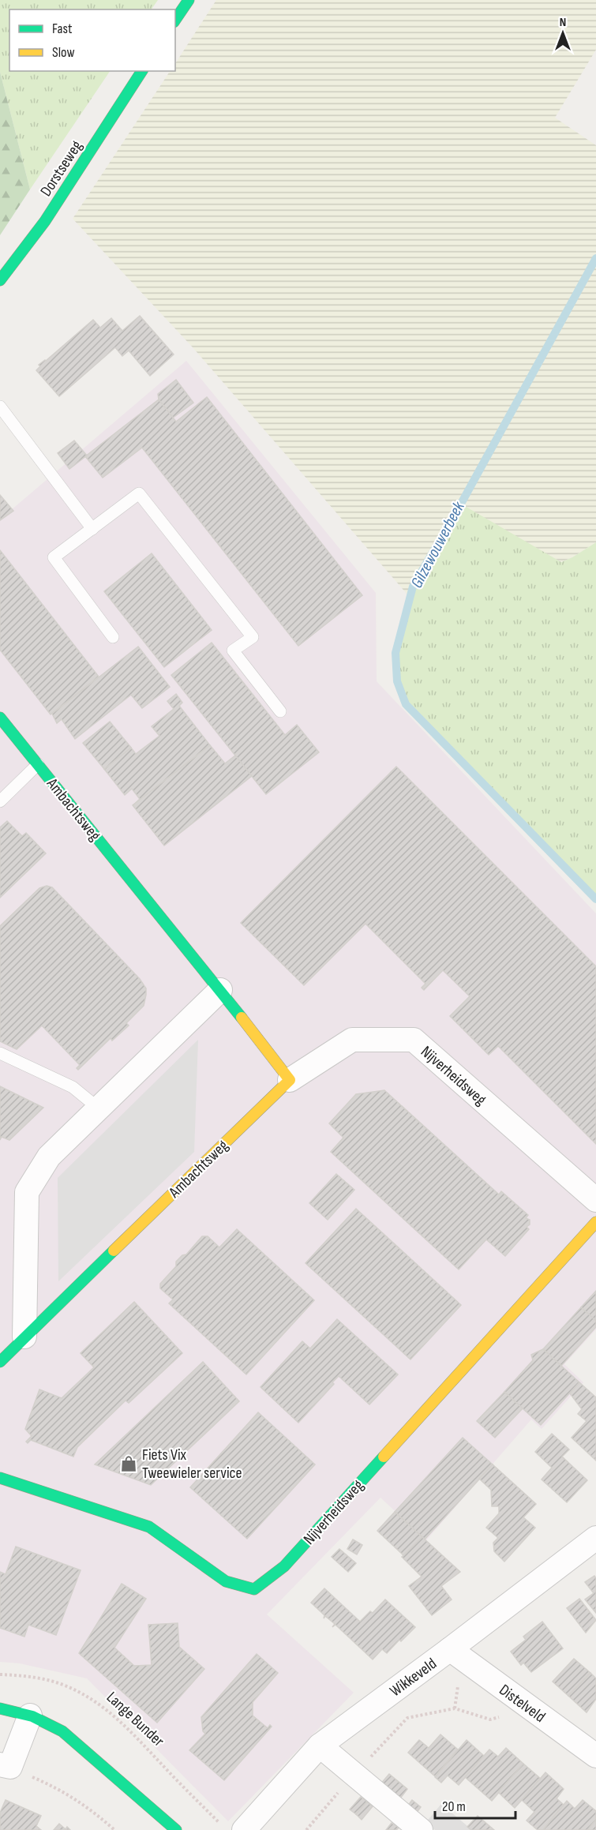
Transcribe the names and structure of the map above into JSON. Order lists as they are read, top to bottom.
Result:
{
  "streets": {
    "street": [
      "Dorstseweg",
      "Ambachtsweg",
      "Nijverheidsweg",
      "Wikkeveld",
      "Distelveld"
    ],
    "path": ["Lange Bunder"]
  },
  "crossings": [
    ["Ambachtsweg", "Nijverheidsweg"],
    ["Wikkeveld", "Distelveld"]
  ],
  "water": ["Gilzewouwerbeek"],
  "places": {
    "shop": ["Fiets Vix Tweewieler service"]
  },
  "legend": ["Fast", "Slow"],
  "scale_bar": "20 m",
  "north": "top"
}
